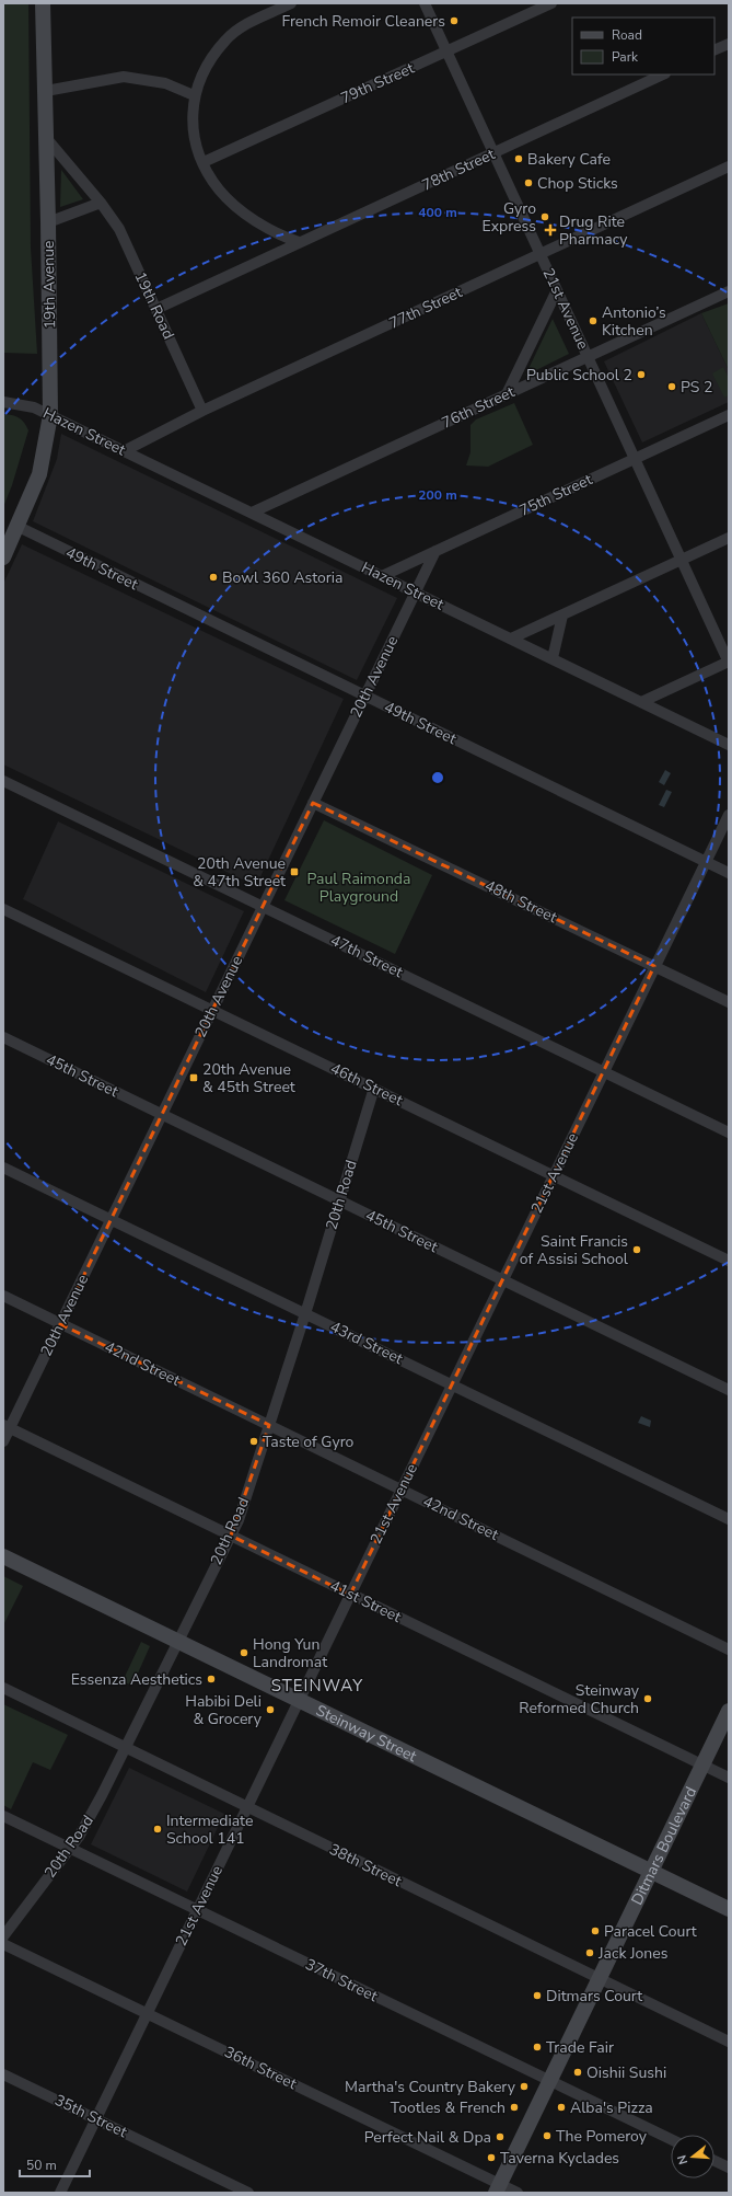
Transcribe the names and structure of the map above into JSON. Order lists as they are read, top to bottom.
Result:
{
  "streets": {
    "street": [
      "79th Street",
      "78th Street",
      "19th Avenue",
      "19th Road",
      "77th Street",
      "21st Avenue",
      "76th Street",
      "Hazen Street",
      "75th Street",
      "49th Street",
      "20th Avenue",
      "48th Street",
      "47th Street",
      "45th Street",
      "46th Street",
      "20th Road",
      "43rd Street",
      "42nd Street",
      "41st Street",
      "Steinway Street",
      "Ditmars Boulevard",
      "38th Street",
      "37th Street",
      "36th Street",
      "35th Street"
    ]
  },
  "crossings": [
    ["79th Street", "21st Avenue"],
    ["78th Street", "19th Road"],
    ["78th Street", "21st Avenue"],
    ["19th Avenue", "19th Road"],
    ["19th Avenue", "Hazen Street"],
    ["19th Avenue", "49th Street"],
    ["19th Road", "77th Street"],
    ["77th Street", "21st Avenue"],
    ["77th Street", "Hazen Street"],
    ["21st Avenue", "76th Street"],
    ["21st Avenue", "75th Street"],
    ["21st Avenue", "49th Street"],
    ["21st Avenue", "48th Street"],
    ["21st Avenue", "47th Street"],
    ["21st Avenue", "45th Street"],
    ["21st Avenue", "46th Street"],
    ["21st Avenue", "43rd Street"],
    ["21st Avenue", "42nd Street"],
    ["21st Avenue", "41st Street"],
    ["21st Avenue", "Steinway Street"],
    ["21st Avenue", "38th Street"],
    ["21st Avenue", "37th Street"],
    ["21st Avenue", "36th Street"],
    ["21st Avenue", "35th Street"],
    ["76th Street", "Hazen Street"],
    ["Hazen Street", "75th Street"],
    ["Hazen Street", "20th Avenue"],
    ["75th Street", "20th Avenue"],
    ["49th Street", "20th Avenue"],
    ["20th Avenue", "48th Street"],
    ["20th Avenue", "47th Street"],
    ["20th Avenue", "45th Street"],
    ["20th Avenue", "46th Street"],
    ["20th Avenue", "43rd Street"],
    ["20th Avenue", "42nd Street"],
    ["20th Avenue", "41st Street"],
    ["45th Street", "20th Road"],
    ["46th Street", "20th Road"],
    ["20th Road", "43rd Street"],
    ["20th Road", "42nd Street"],
    ["20th Road", "41st Street"],
    ["20th Road", "Steinway Street"],
    ["20th Road", "38th Street"],
    ["20th Road", "37th Street"],
    ["41st Street", "Ditmars Boulevard"],
    ["Steinway Street", "Ditmars Boulevard"],
    ["Ditmars Boulevard", "38th Street"],
    ["Ditmars Boulevard", "37th Street"],
    ["Ditmars Boulevard", "36th Street"]
  ],
  "districts": ["STEINWAY"],
  "parks": ["Paul Raimonda Playground"],
  "places": {
    "other": [
      "French Remoir Cleaners",
      "Bakery Cafe",
      "Chop Sticks",
      "Gyro Express",
      "Antonio’s Kitchen",
      "Public School 2",
      "PS 2",
      "Bowl 360 Astoria",
      "Saint Francis of Assisi School",
      "Taste of Gyro",
      "Hong Yun Landromat",
      "Essenza Aesthetics",
      "Steinway Reformed Church",
      "Habibi Deli & Grocery",
      "Intermediate School 141",
      "Paracel Court",
      "Jack Jones",
      "Ditmars Court",
      "Trade Fair",
      "Oishii Sushi",
      "Martha's Country Bakery",
      "Tootles & French",
      "Alba's Pizza",
      "The Pomeroy",
      "Perfect Nail & Dpa",
      "Taverna Kyclades"
    ],
    "health": ["Drug Rite Pharmacy"],
    "transit": ["20th Avenue & 47th Street", "20th Avenue & 45th Street"]
  },
  "legend": ["Road", "Park"],
  "scale_bar": "50 m",
  "north": "left",
  "rings": ["400 m", "200 m"]
}
